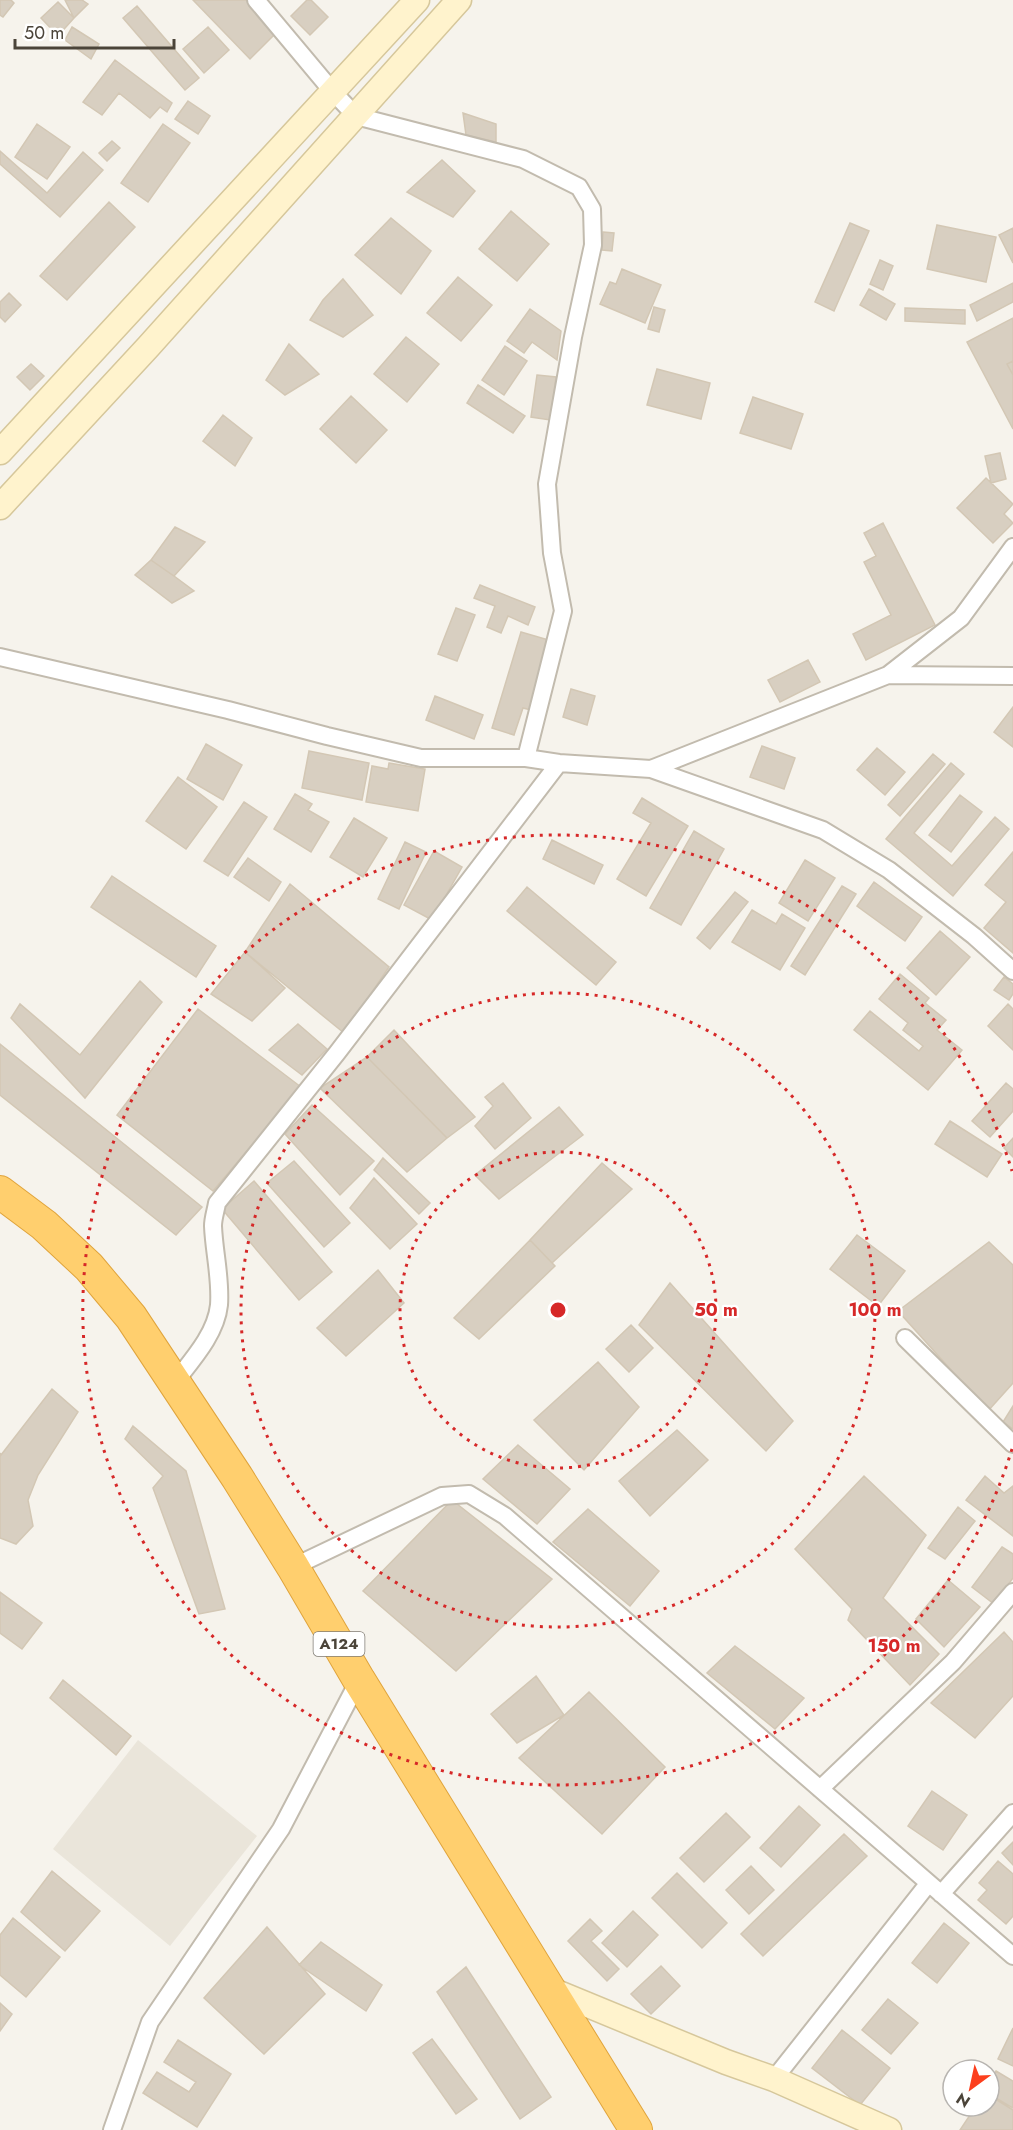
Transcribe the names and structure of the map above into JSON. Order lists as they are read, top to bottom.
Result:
{
  "streets": {
    "highway": ["A124"]
  },
  "scale_bar": "50 m",
  "north": "bottom left",
  "rings": ["50 m", "100 m", "150 m"]
}
